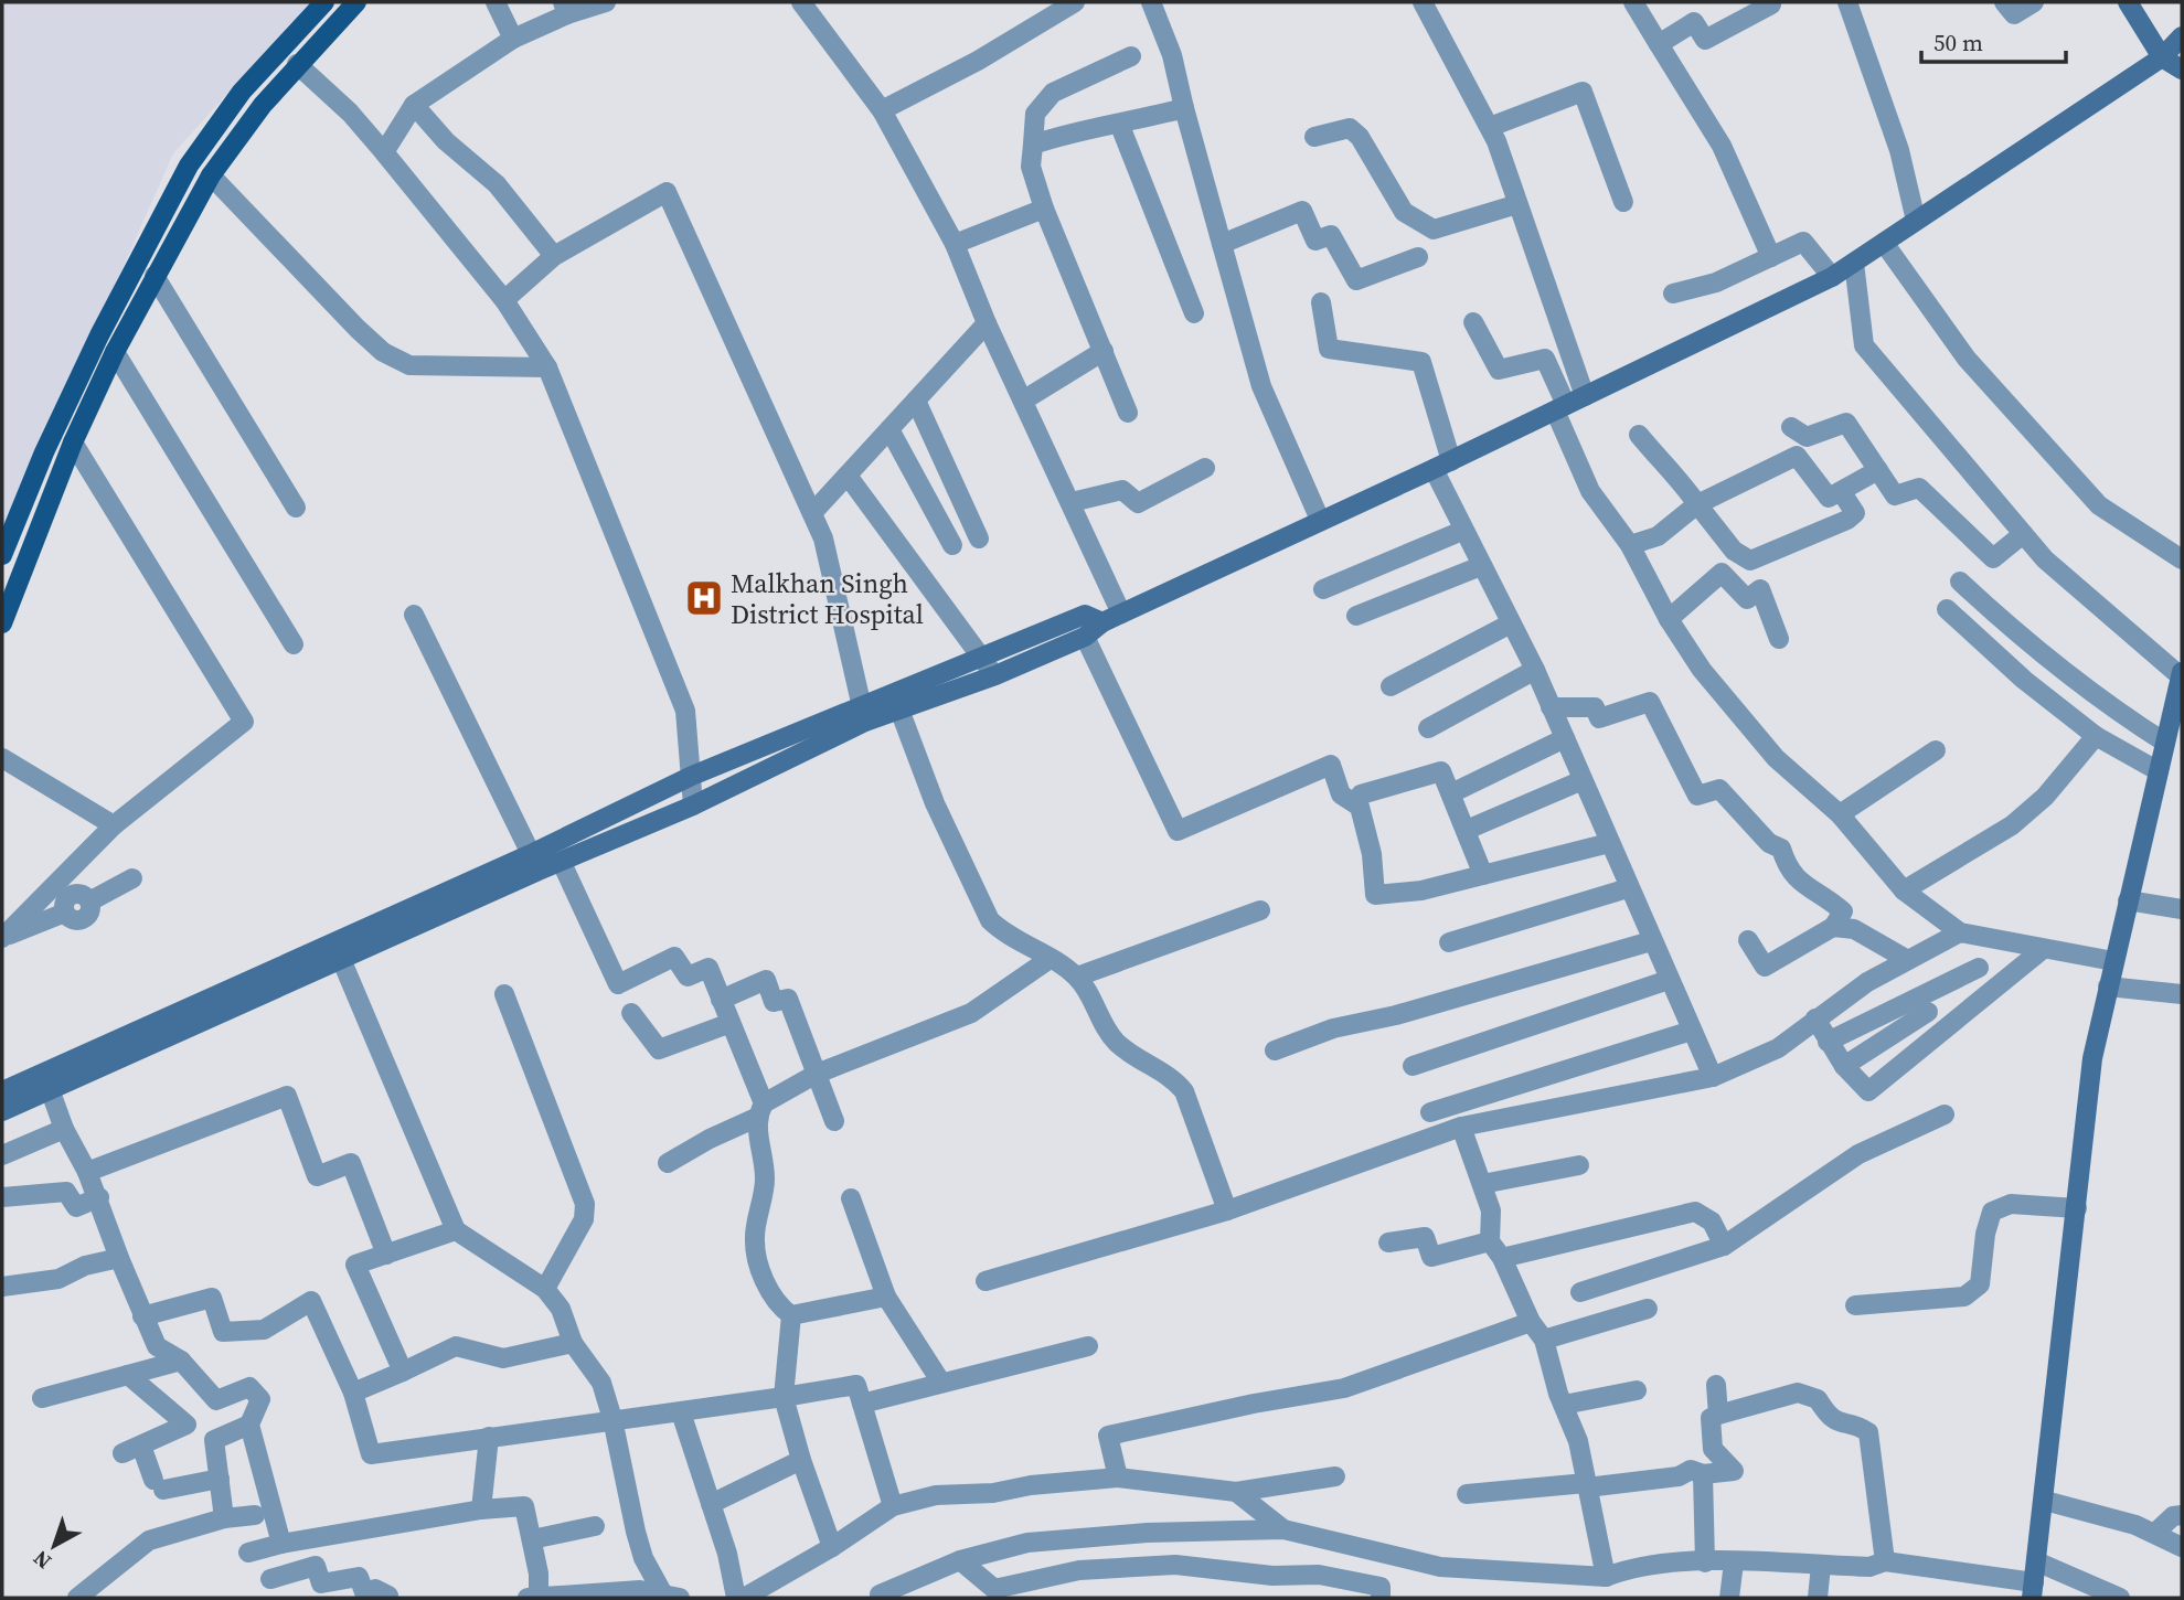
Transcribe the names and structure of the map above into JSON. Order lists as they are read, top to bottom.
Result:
{
  "places": {
    "hospital": ["Malkhan Singh District Hospital"]
  },
  "scale_bar": "50 m",
  "north": "bottom left"
}
